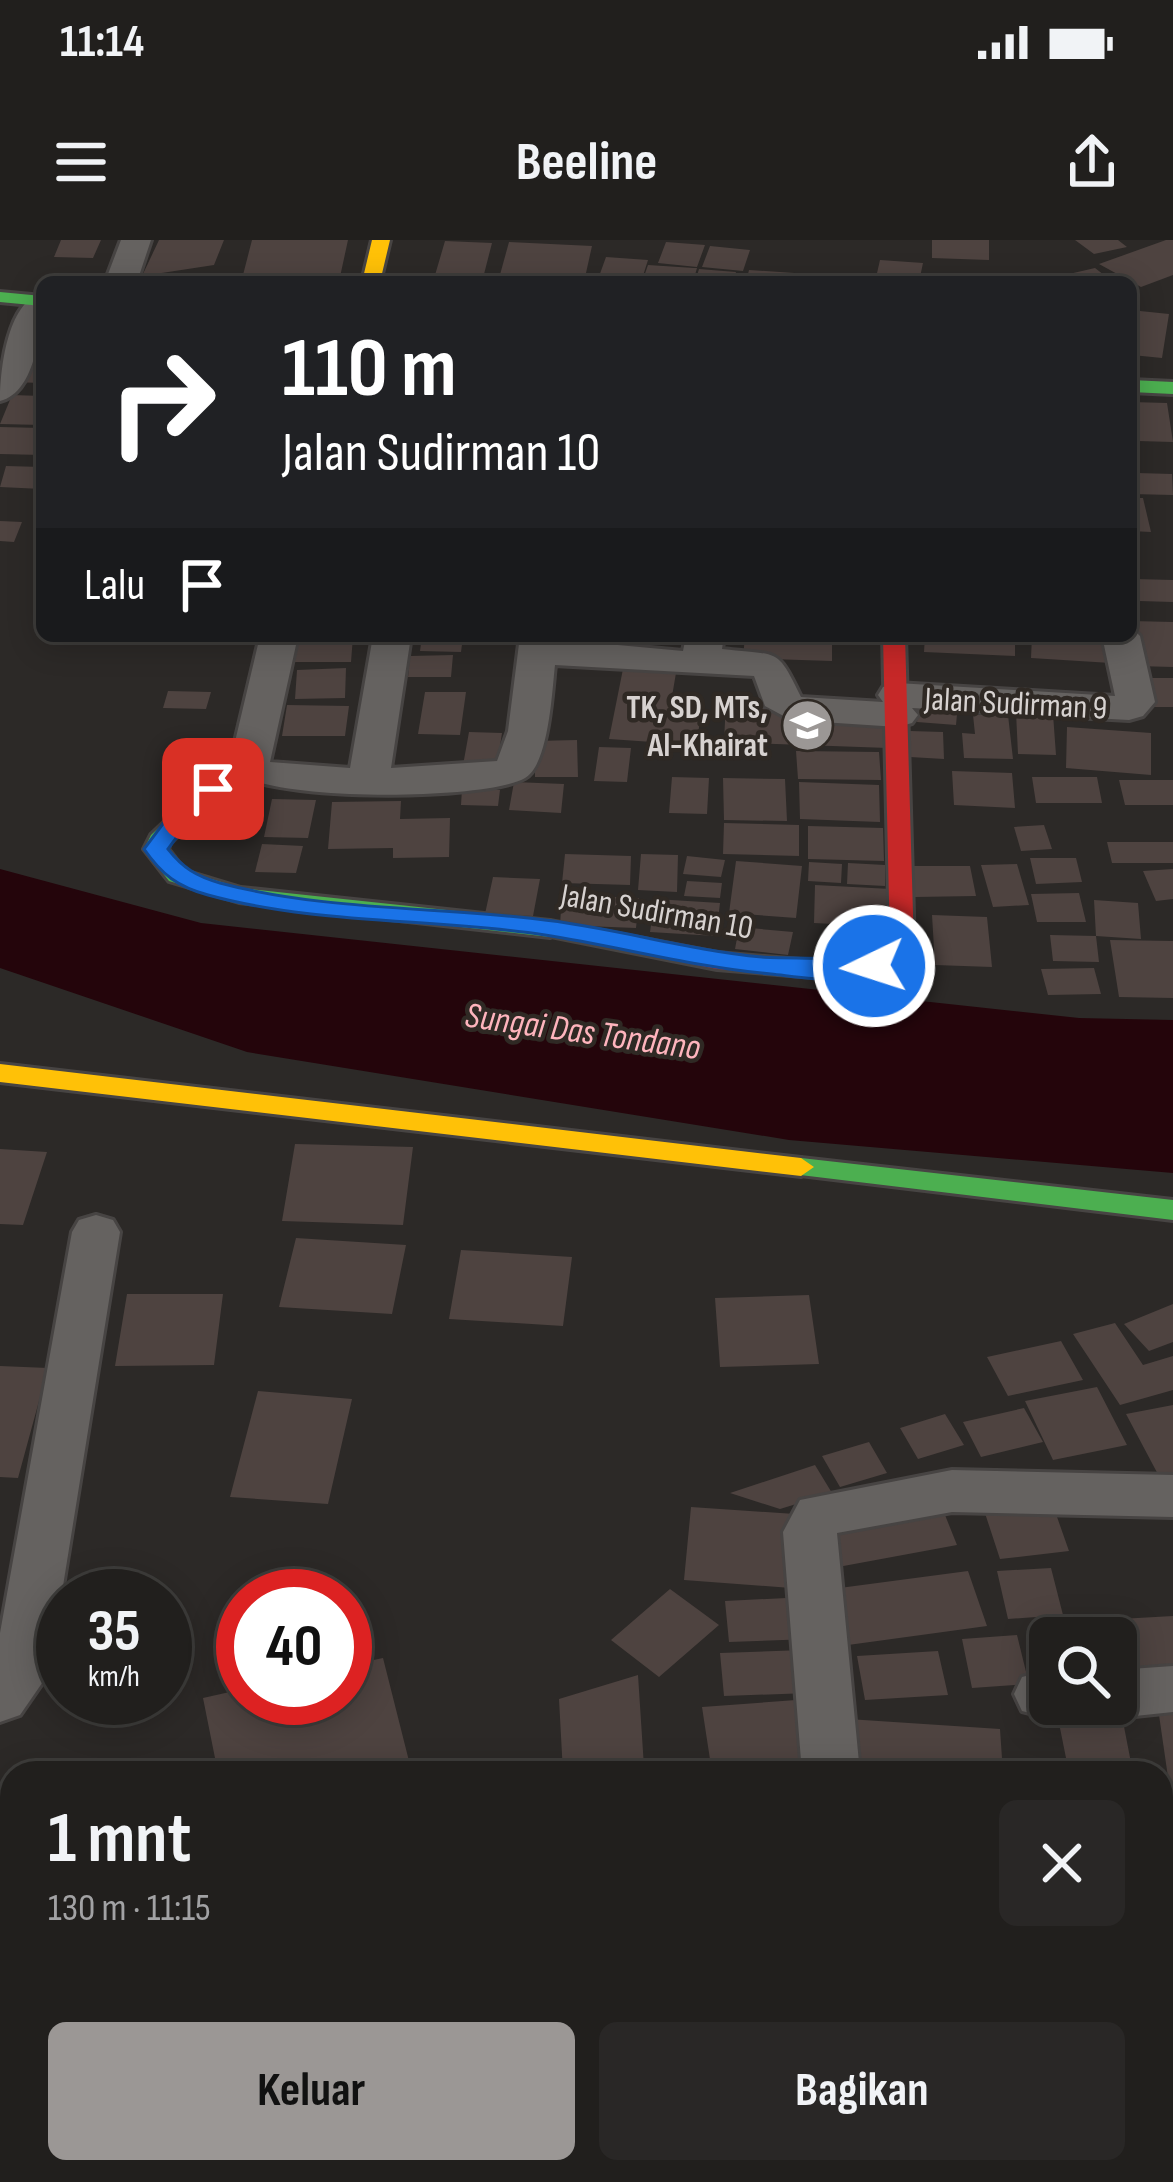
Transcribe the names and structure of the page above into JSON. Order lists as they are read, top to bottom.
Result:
{
  "streets": {
    "main road": ["Jalan Sudirman 10"],
    "street": ["Jalan Sudirman 9"]
  },
  "crossings": [
    ["Jalan Sudirman 9", "Jalan Sudirman 10"]
  ],
  "water": ["Sungai Das Tondano"],
  "places": {
    "school or university": ["TK, SD, MTs, Al-Khairat"]
  },
  "page": {
    "status": "11:14",
    "header": "Beeline",
    "turn": ["110 m", "Jalan Sudirman 10"],
    "then": "Lalu",
    "speed": "35 km/h",
    "limit": "40",
    "heading": ["1 mnt", "130 m · 11:15"],
    "buttons": ["Keluar", "Bagikan"]
  }
}
